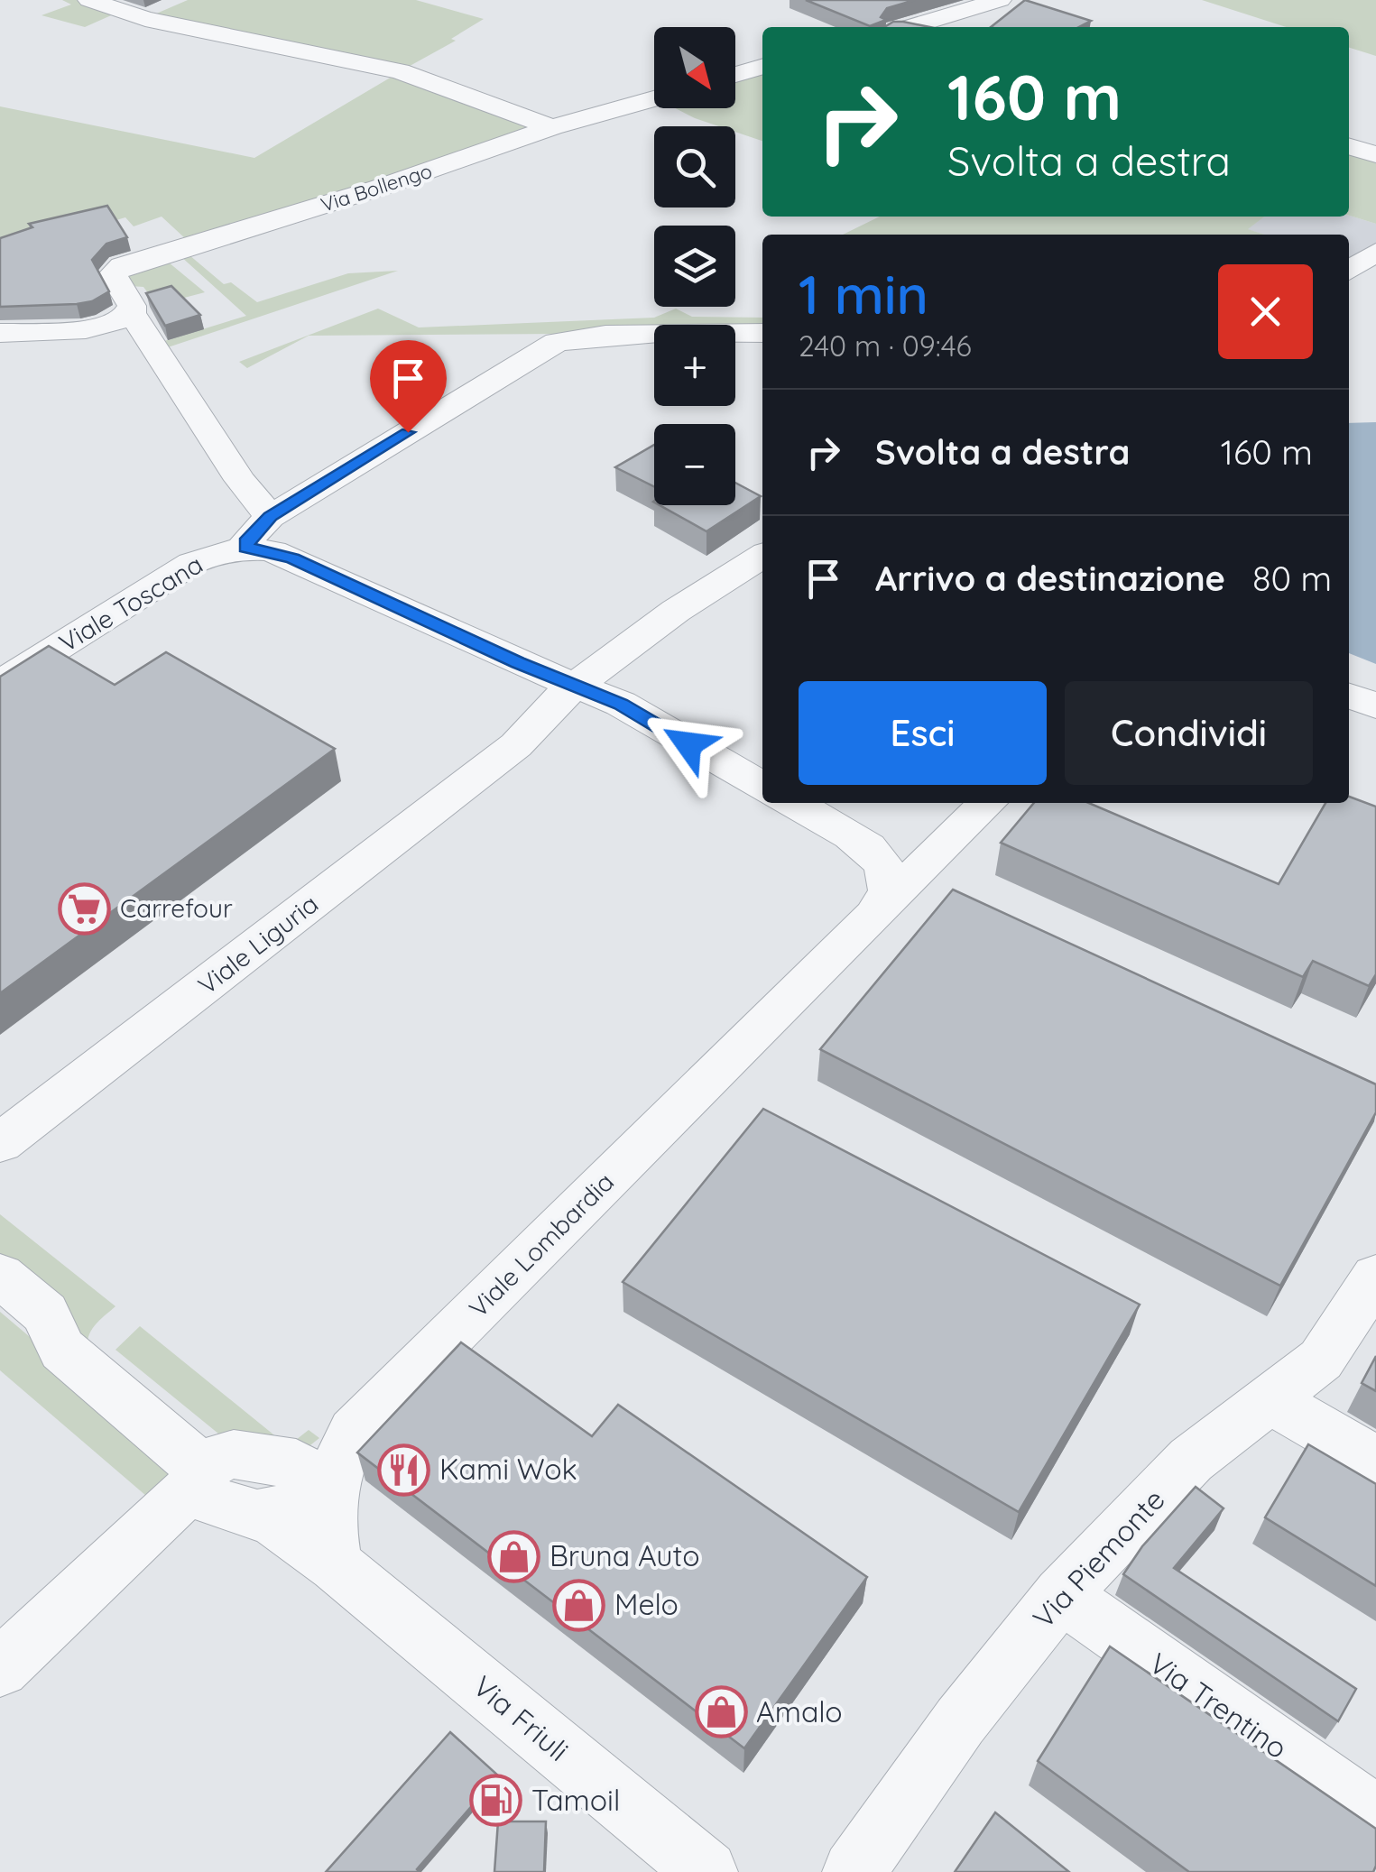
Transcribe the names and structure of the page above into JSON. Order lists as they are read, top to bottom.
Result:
{
  "streets": {
    "street": [
      "Via Bollengo",
      "Viale Toscana",
      "Viale Liguria",
      "Viale Lombardia",
      "Via Piemonte",
      "Via Trentino",
      "Via Friuli"
    ]
  },
  "crossings": [
    ["Viale Lombardia", "Via Friuli"],
    ["Via Piemonte", "Via Trentino"]
  ],
  "places": {
    "supermarket": ["Carrefour"],
    "restaurant": ["Kami Wok"],
    "shop": ["Bruna Auto", "Melo", "Amalo"],
    "fuel station": ["Tamoil"]
  },
  "north": "bottom right",
  "page": {
    "map_buttons": ["+", "−"],
    "turn": ["160 m", "Svolta a destra"],
    "heading": ["1 min", "240 m · 09:46"],
    "list": [
      {
        "name": "Svolta a destra",
        "value": "160 m"
      },
      {
        "name": "Arrivo a destinazione",
        "value": "80 m"
      }
    ],
    "buttons": ["Esci", "Condividi"]
  }
}
